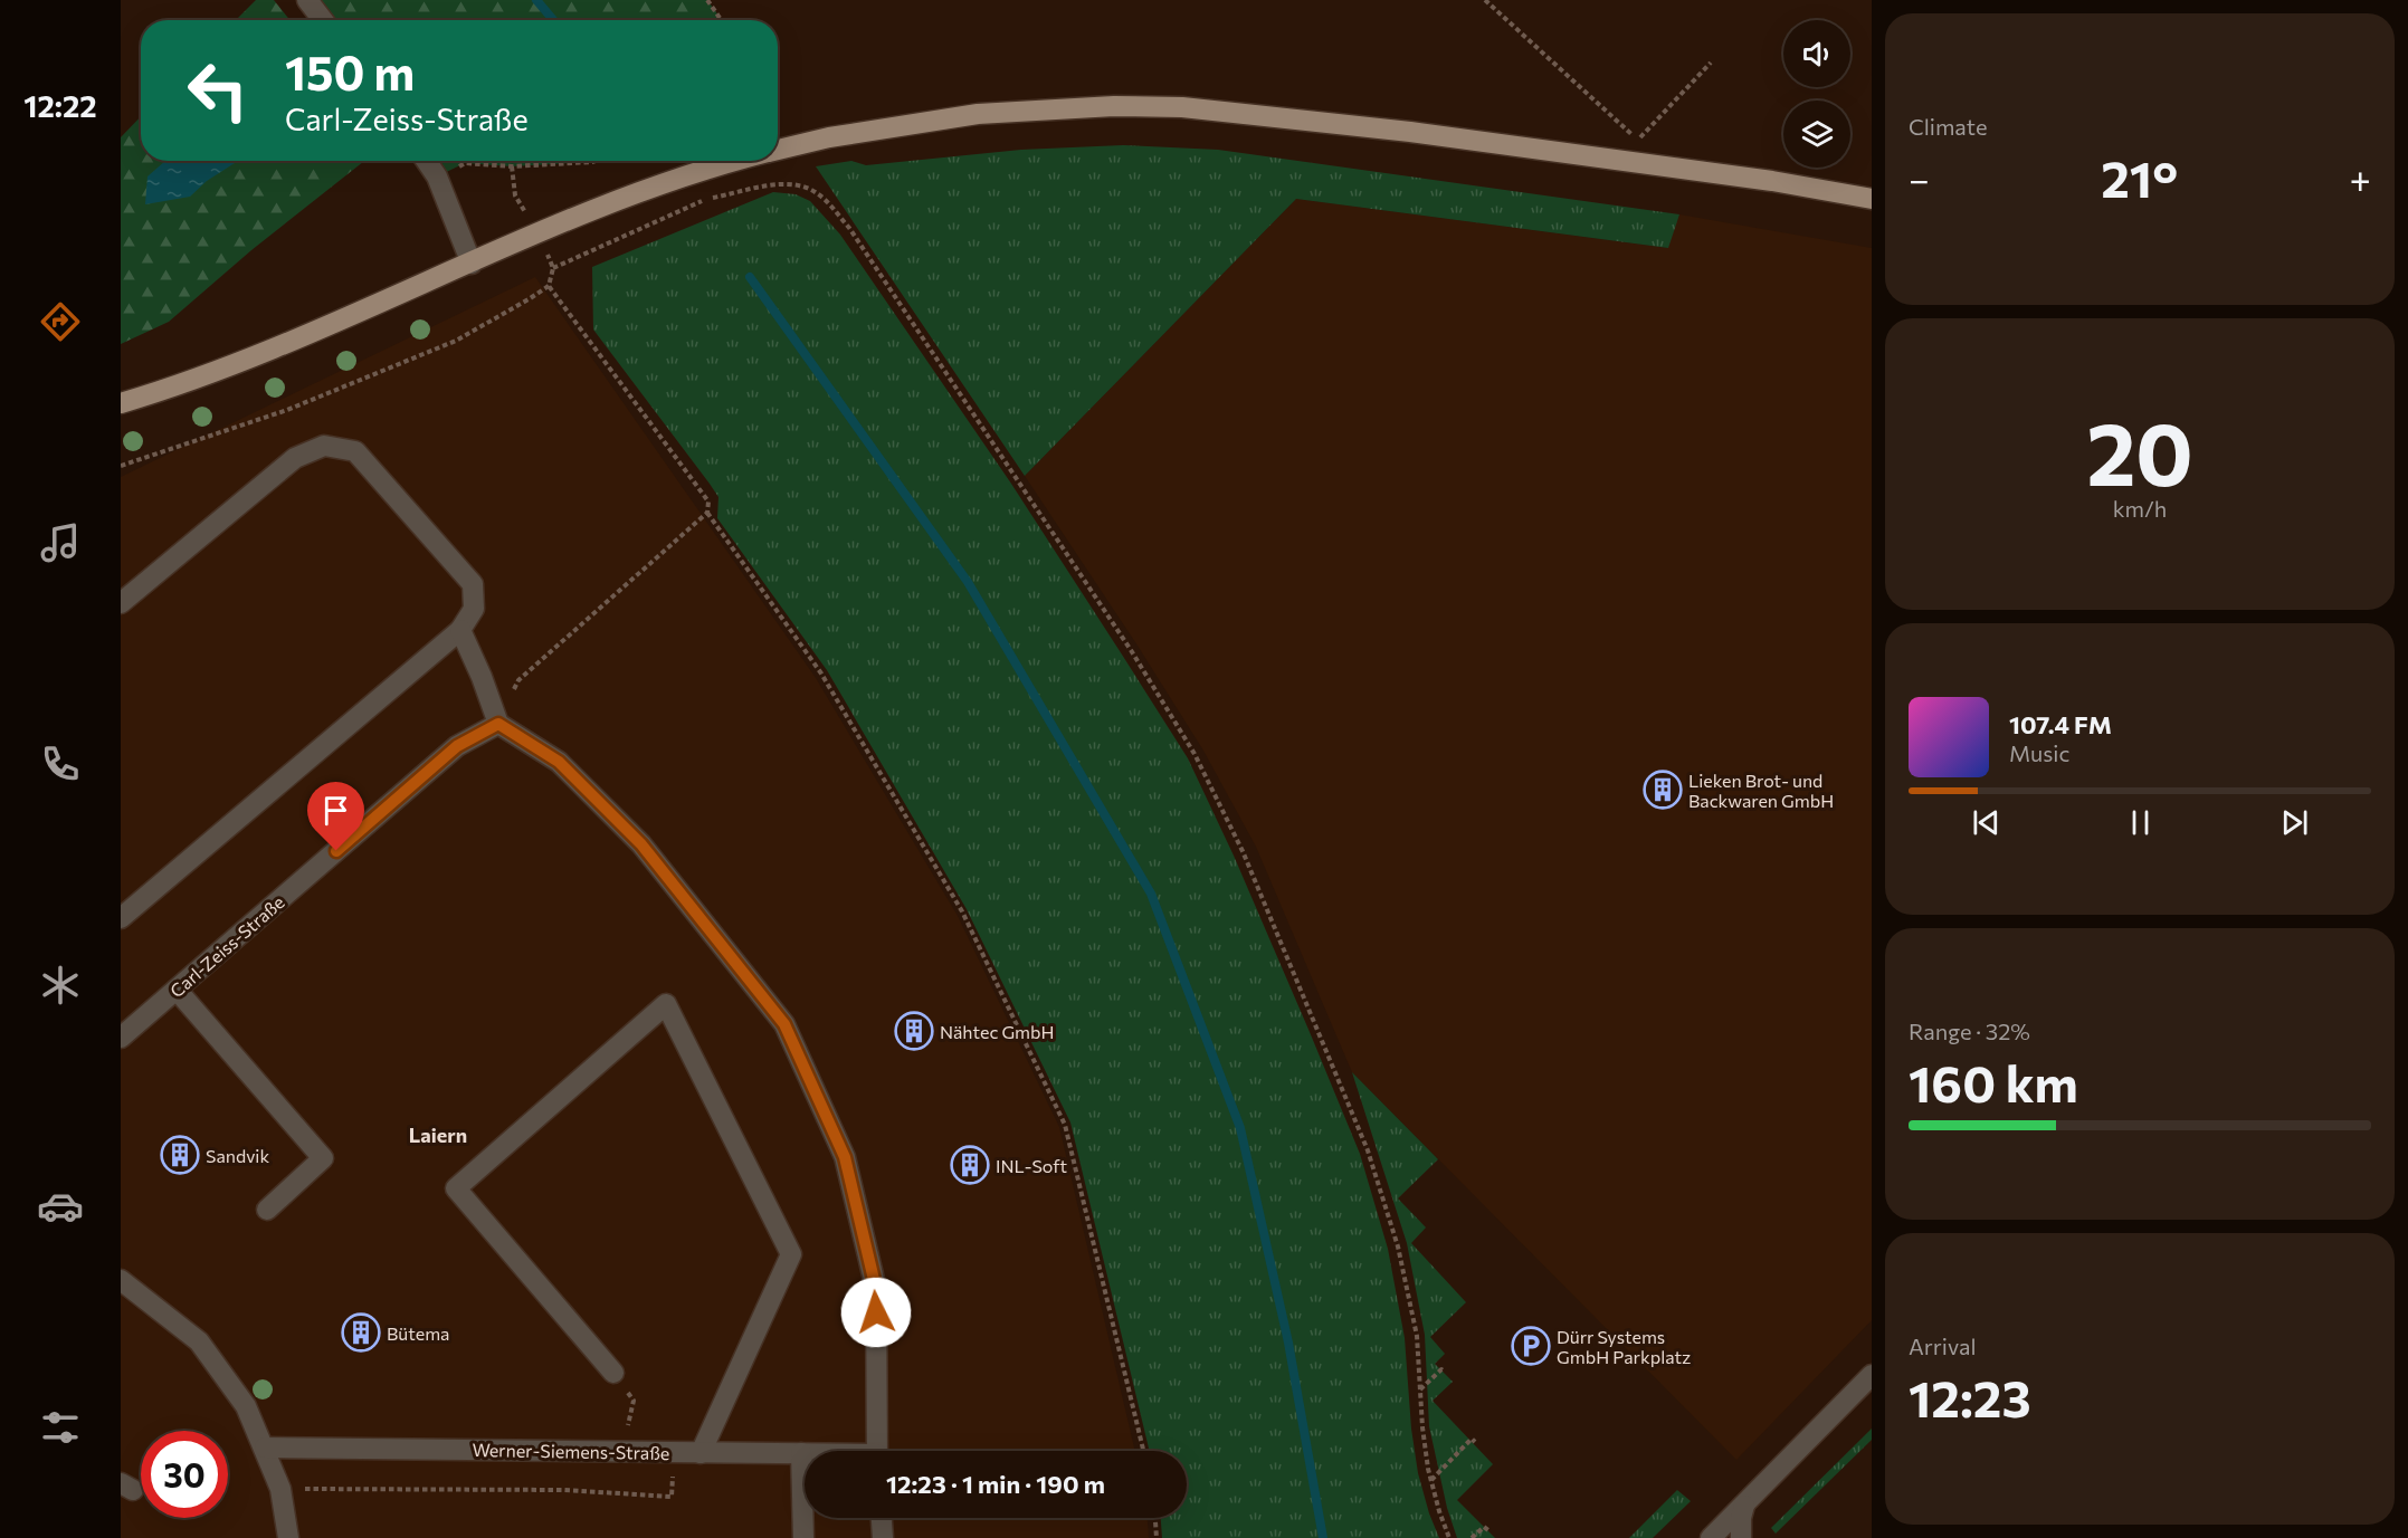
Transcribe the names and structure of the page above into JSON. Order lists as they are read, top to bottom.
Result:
{
  "streets": {
    "street": ["Carl-Zeiss-Straße", "Werner-Siemens-Straße"]
  },
  "districts": ["Laiern"],
  "places": {
    "building": [
      "Lieken Brot- und Backwaren GmbH",
      "Nähtec GmbH",
      "Sandvik",
      "INL-Soft",
      "Bütema"
    ],
    "parking": ["Dürr Systems GmbH Parkplatz"]
  },
  "page": {
    "tabs": "12:22",
    "tile": [
      "Climate",
      ["20", "km/h"],
      ["Range · 32%", "160 km"],
      ["Arrival", "12:23"]
    ],
    "turn": ["150 m", "Carl-Zeiss-Straße"],
    "heat": ["−", "21°", "+"],
    "song": ["107.4 FM", "Music"],
    "limit": "30",
    "trip": "12:23 · 1 min · 190 m"
  }
}
